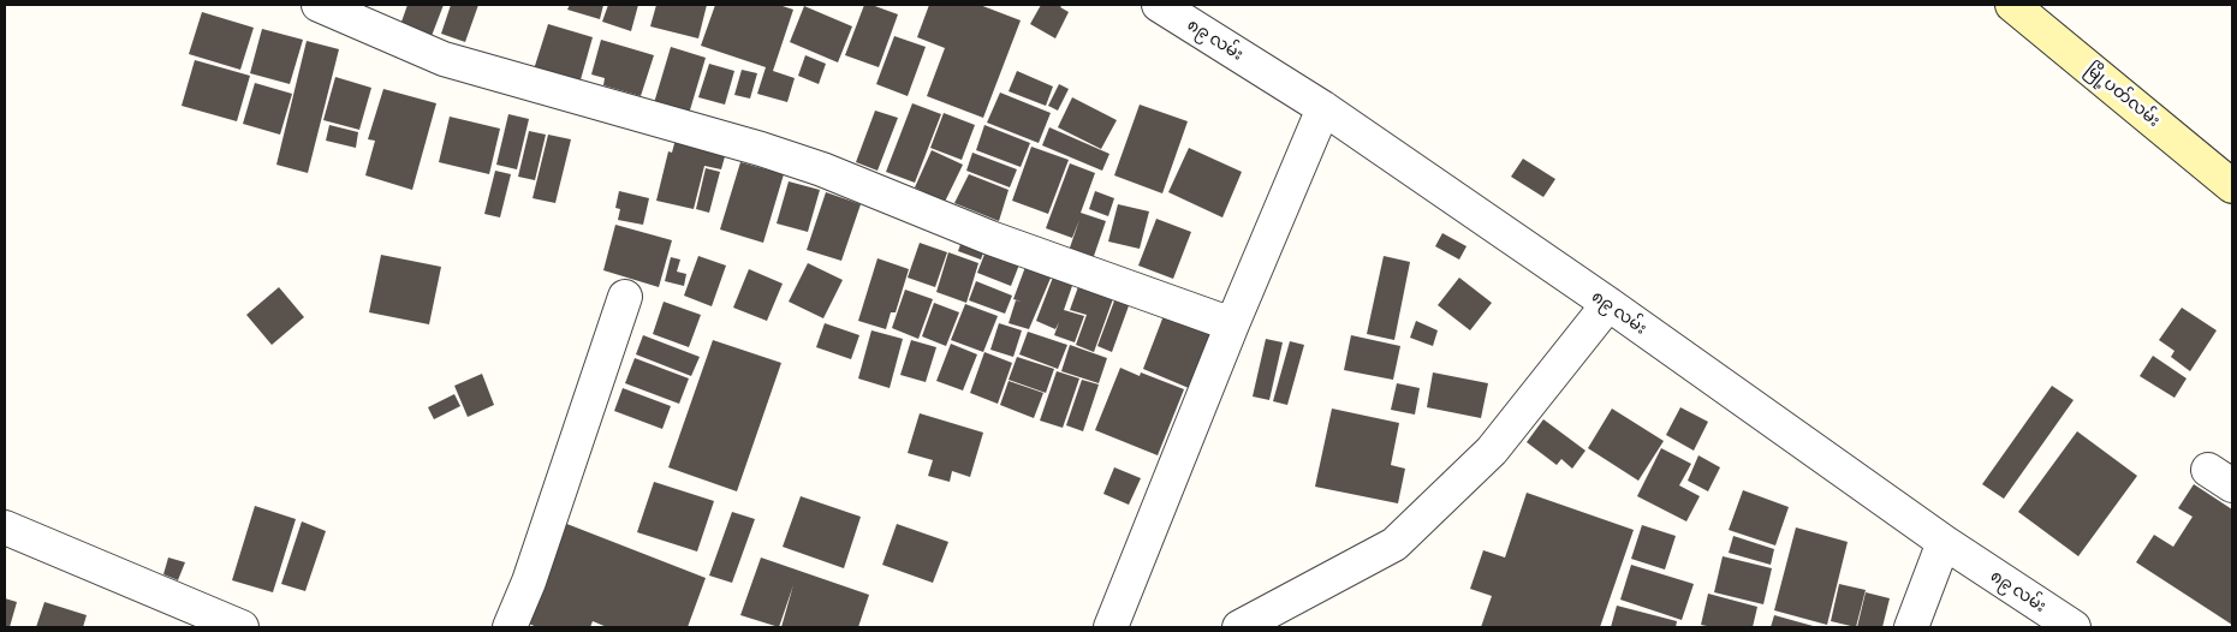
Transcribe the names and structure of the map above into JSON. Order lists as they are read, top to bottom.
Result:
{
  "streets": {
    "main road": ["မြို့ပတ်လမ်း"],
    "street": ["၈၉ လမ်း"]
  }
}
